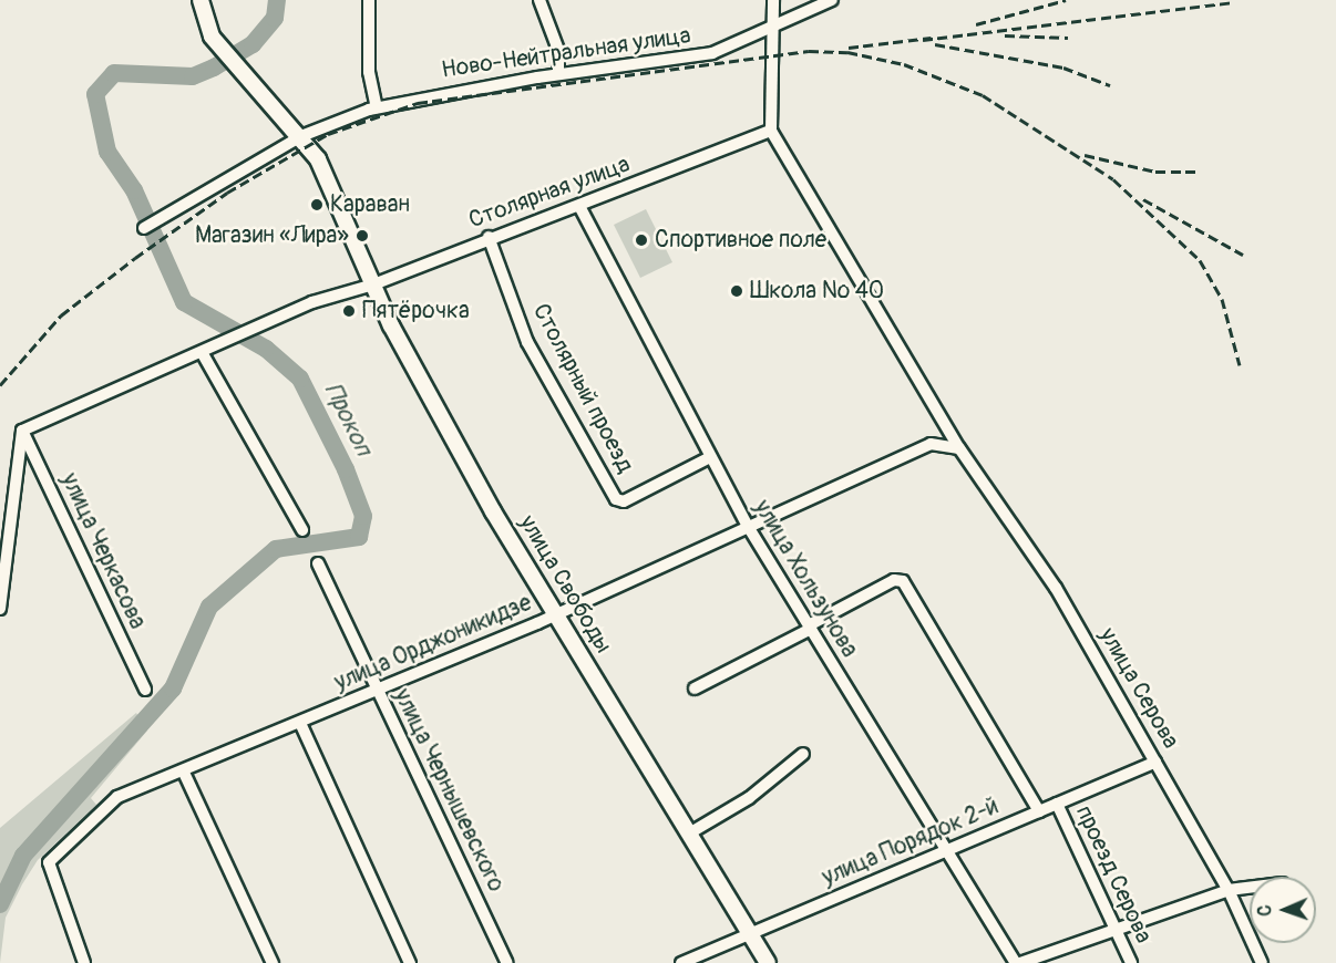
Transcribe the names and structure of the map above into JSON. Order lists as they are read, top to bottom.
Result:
{
  "streets": {
    "main road": ["улица Свободы"],
    "street": [
      "Ново-Нейтральная улица",
      "Столярная улица",
      "Столярный проезд",
      "улица Черкасова",
      "улица Хользунова",
      "улица Орджоникидзе",
      "улица Серова",
      "улица Чернышевского",
      "улица Порядок 2-й",
      "проезд Серова"
    ]
  },
  "crossings": [
    ["Ново-Нейтральная улица", "улица Свободы"],
    ["Столярная улица", "Столярный проезд"],
    ["Столярная улица", "улица Хользунова"],
    ["Столярная улица", "улица Свободы"],
    ["Столярная улица", "улица Серова"],
    ["Столярный проезд", "улица Хользунова"],
    ["улица Хользунова", "улица Орджоникидзе"],
    ["улица Хользунова", "улица Порядок 2-й"],
    ["улица Свободы", "улица Орджоникидзе"],
    ["улица Свободы", "улица Порядок 2-й"],
    ["улица Орджоникидзе", "улица Серова"],
    ["улица Орджоникидзе", "улица Чернышевского"],
    ["улица Серова", "улица Порядок 2-й"],
    ["улица Порядок 2-й", "проезд Серова"]
  ],
  "water": ["Прокоп"],
  "places": [
    "Караван",
    "Магазин «Лира»",
    "Спортивное поле",
    "Школа № 40",
    "Пятёрочка"
  ],
  "north": "left"
}
